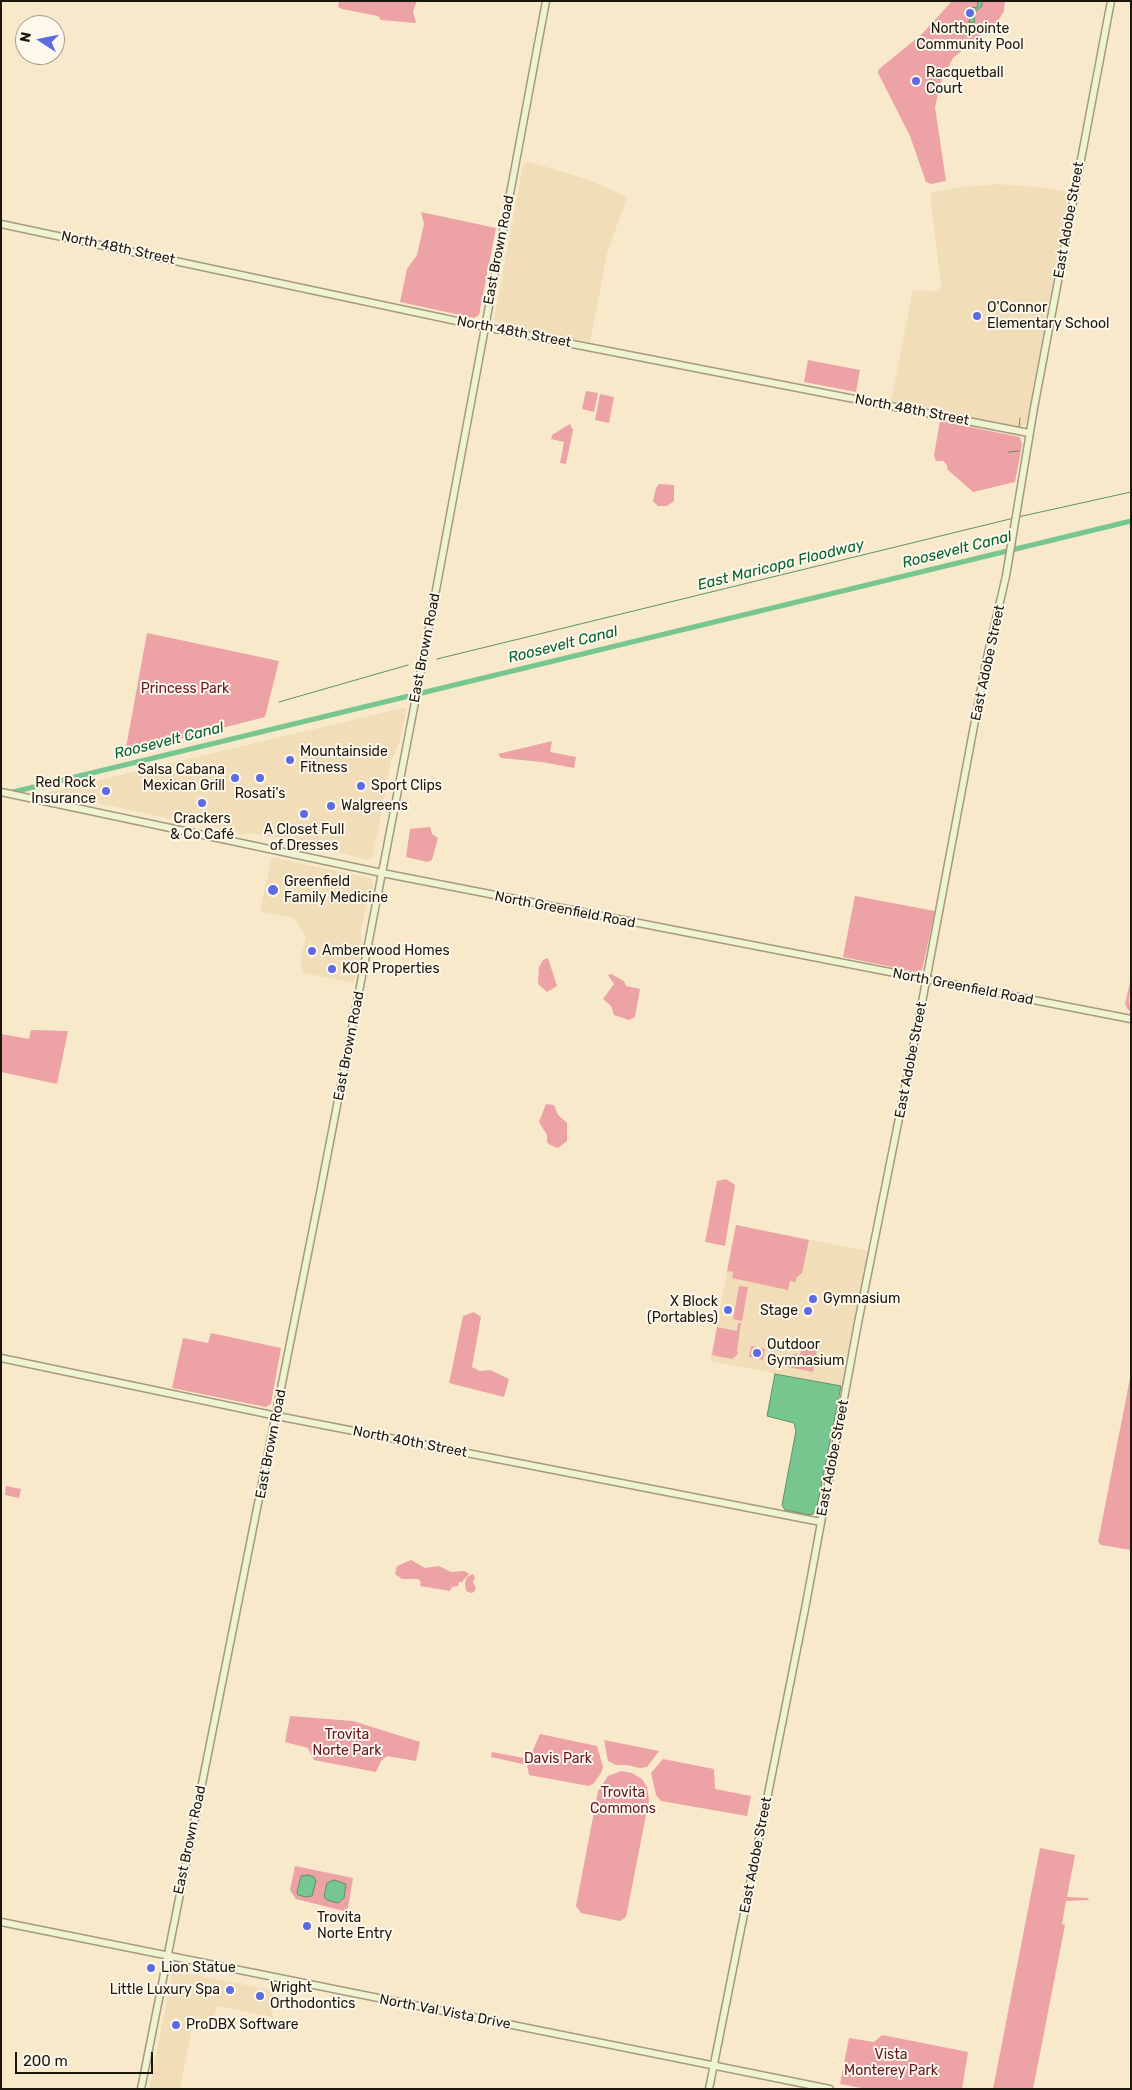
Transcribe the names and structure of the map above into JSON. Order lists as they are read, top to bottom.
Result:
{
  "streets": {
    "main road": [
      "East Adobe Street",
      "North 48th Street",
      "East Brown Road",
      "North Greenfield Road",
      "North 40th Street",
      "North Val Vista Drive"
    ]
  },
  "crossings": [
    ["East Adobe Street", "North 48th Street"],
    ["East Adobe Street", "North Greenfield Road"],
    ["East Adobe Street", "North 40th Street"],
    ["East Adobe Street", "North Val Vista Drive"],
    ["North 48th Street", "East Brown Road"],
    ["East Brown Road", "North Greenfield Road"],
    ["East Brown Road", "North 40th Street"],
    ["East Brown Road", "North Val Vista Drive"]
  ],
  "water": ["Roosevelt Canal", "East Maricopa Floodway"],
  "parks": [
    "Princess Park",
    "Trovita Norte Park",
    "Davis Park",
    "Trovita Commons",
    "Vista Monterey Park"
  ],
  "places": [
    "Northpointe Community Pool",
    "Racquetball Court",
    "O'Connor Elementary School",
    "Mountainside Fitness",
    "Salsa Cabana Mexican Grill",
    "Rosati's",
    "Sport Clips",
    "Red Rock Insurance",
    "Crackers & Co Café",
    "Walgreens",
    "A Closet Full of Dresses",
    "Greenfield Family Medicine",
    "Amberwood Homes",
    "KOR Properties",
    "Gymnasium",
    "X Block (Portables)",
    "Stage",
    "Outdoor Gymnasium",
    "Trovita Norte Entry",
    "Lion Statue",
    "Little Luxury Spa",
    "Wright Orthodontics",
    "ProDBX Software"
  ],
  "scale_bar": "200 m",
  "north": "left"
}
